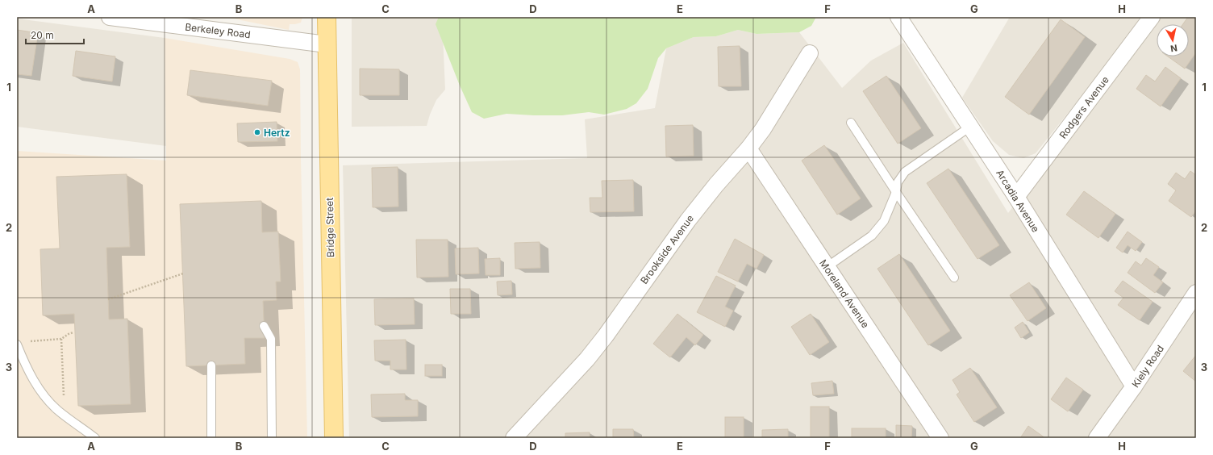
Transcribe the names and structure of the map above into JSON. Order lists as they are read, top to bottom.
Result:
{
  "streets": {
    "main road": ["Bridge Street"],
    "street": [
      "Berkeley Road",
      "Rodgers Avenue",
      "Arcadia Avenue",
      "Brookside Avenue",
      "Moreland Avenue",
      "Kiely Road"
    ]
  },
  "crossings": [
    ["Berkeley Road", "Bridge Street"],
    ["Rodgers Avenue", "Arcadia Avenue"],
    ["Arcadia Avenue", "Kiely Road"],
    ["Brookside Avenue", "Moreland Avenue"]
  ],
  "places": ["Hertz"],
  "scale_bar": "20 m",
  "north": "bottom",
  "grid": {
    "columns": [
      "A",
      "B",
      "C",
      "D",
      "E",
      "F",
      "G",
      "H"
    ],
    "rows": ["1", "2", "3"]
  }
}
